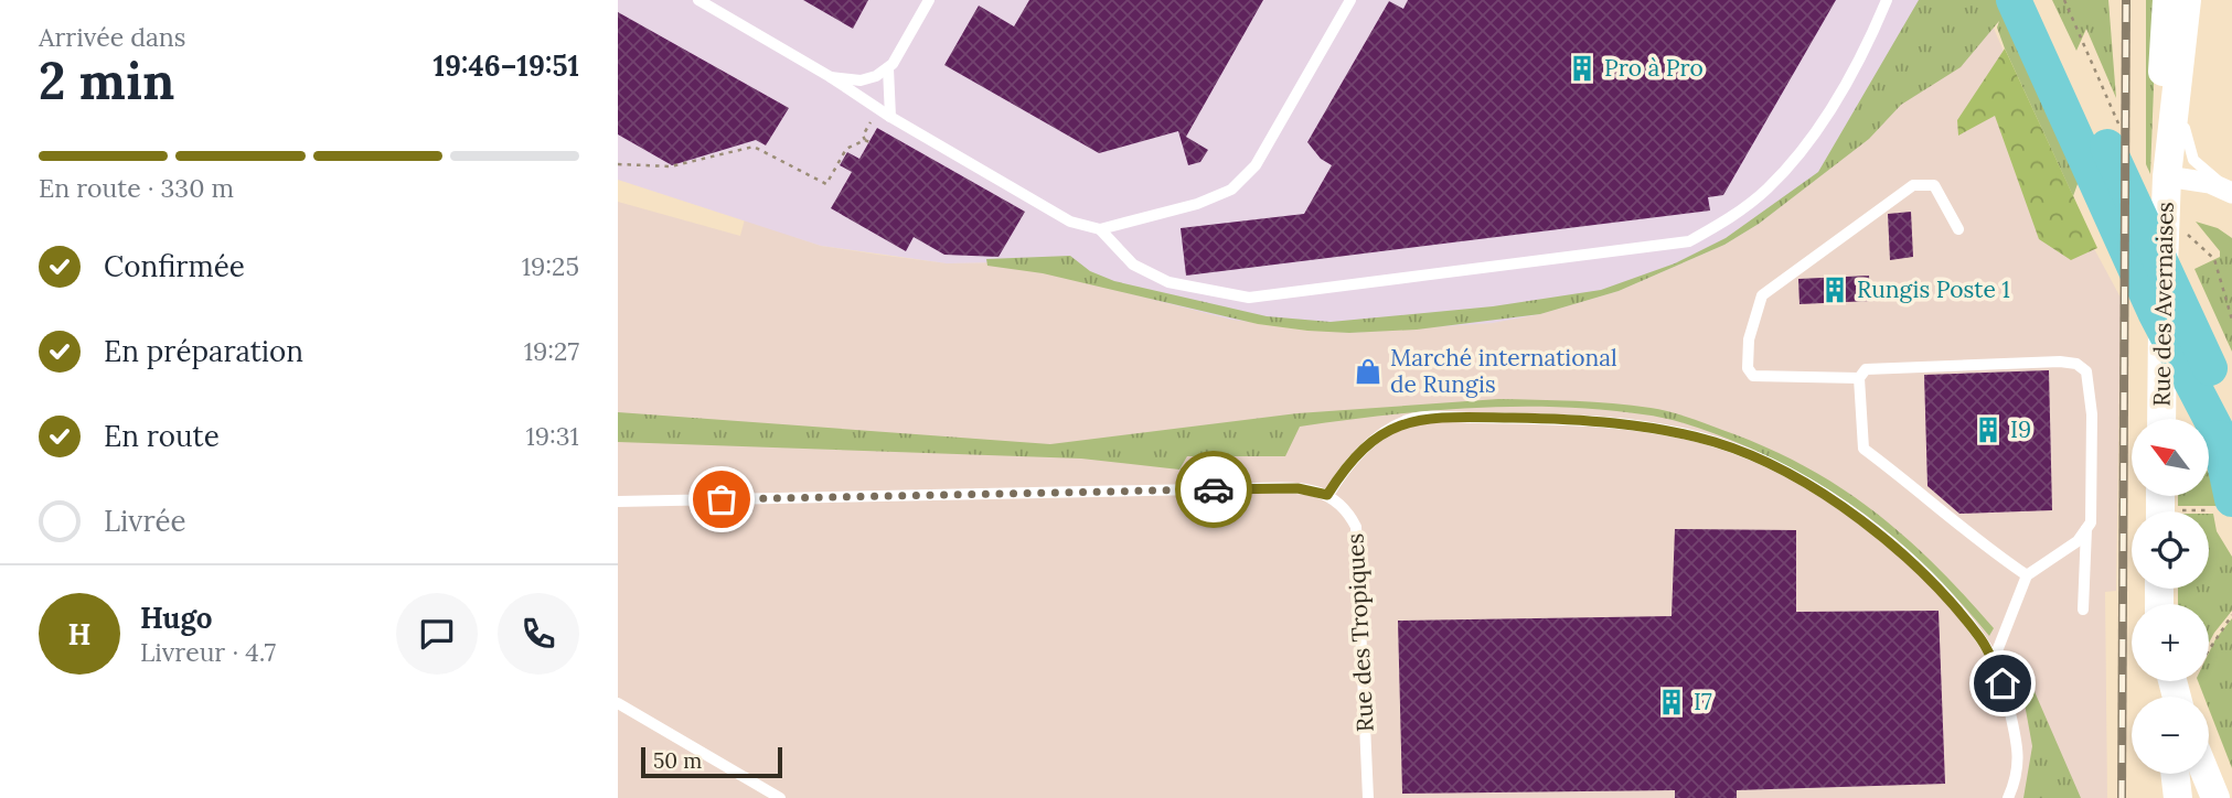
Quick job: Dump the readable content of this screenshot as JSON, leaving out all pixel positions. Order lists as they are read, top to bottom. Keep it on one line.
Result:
{"streets":{"main road":["Rue des Avernaises"],"lane":["Rue des Tropiques"]},"places":{"building":["Pro à Pro","Rungis Poste 1","I9","I7"],"shop":["Marché international de Rungis"]},"scale_bar":"50 m","north":"top left","page":{"heading":["2 min","Arrivée dans","19:46–19:51"],"panel":["Hugo","Livreur · 4.7"],"bar":"En route · 330 m","list":[["Confirmée","19:25"],["En préparation","19:27"],["En route","19:31"],"Livrée"],"map_buttons":["+","−"],"round":"H","scale":"50 m"}}
